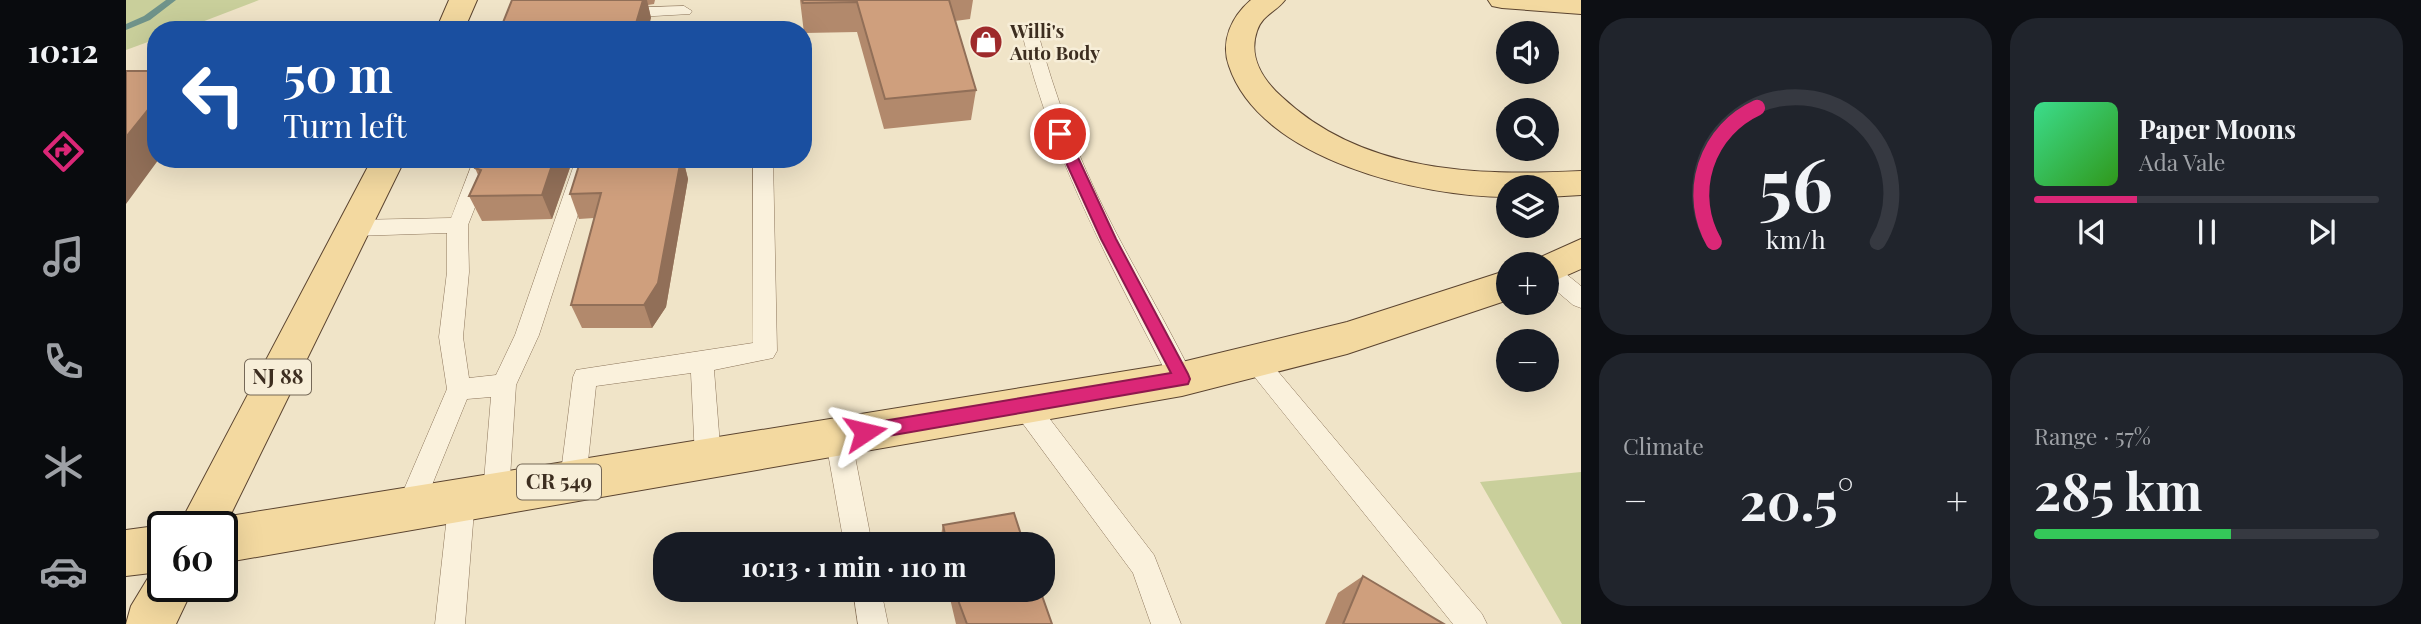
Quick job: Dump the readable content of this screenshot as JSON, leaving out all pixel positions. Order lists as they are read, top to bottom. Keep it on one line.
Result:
{"streets":{"main road":["NJ 88","CR 549"]},"places":{"shop":["Willi's Auto Body"]},"page":{"tabs":"10:12","map_buttons":["+","−"],"turn":["50 m","Turn left"],"song":["Paper Moons","Ada Vale"],"tile":["Climate",["Range · 57%","285 km"]],"heat":["−","20.5°","+"],"limit":"60","trip":"10:13 · 1 min · 110 m","gauge":["56","km/h"]}}
